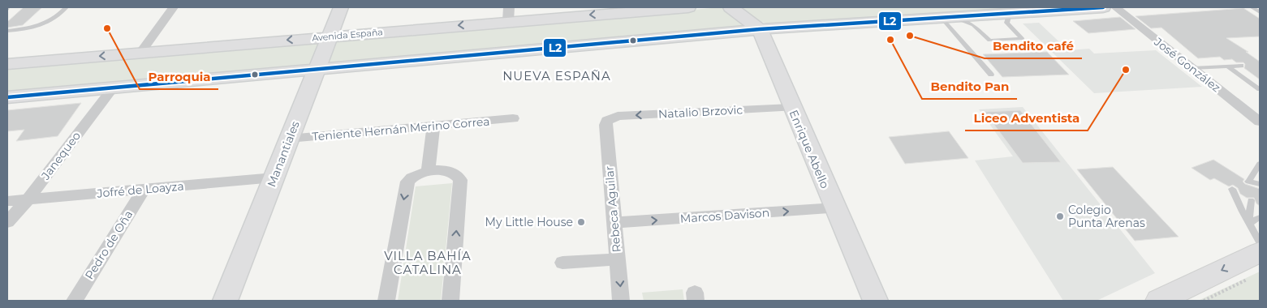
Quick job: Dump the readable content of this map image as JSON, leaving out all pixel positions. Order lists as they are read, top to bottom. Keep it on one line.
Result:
{"streets":{"main road":["Avenida España","Enrique Abello","Manantiales"],"street":["José González","Natalio Brzovic","Teniente Hernán Merino Correa","Janequeo","Jofré de Loayza","Rebeca Aguilar","Marcos Davison","Pedro de Oña"]},"crossings":[["Avenida España","Manantiales"],["Natalio Brzovic","Enrique Abello"],["Natalio Brzovic","Rebeca Aguilar"],["Teniente Hernán Merino Correa","Manantiales"],["Enrique Abello","Marcos Davison"],["Manantiales","Jofré de Loayza"],["Janequeo","Jofré de Loayza"],["Jofré de Loayza","Pedro de Oña"],["Rebeca Aguilar","Marcos Davison"]],"one_way":["Natalio Brzovic","Marcos Davison"],"districts":["NUEVA ESPAÑA","VILLA BAHÍA CATALINA"],"places":["Parroquia","Bendito café","Bendito Pan","Liceo Adventista","Colegio Punta Arenas","My Little House"],"lines":["transit line L2"]}
